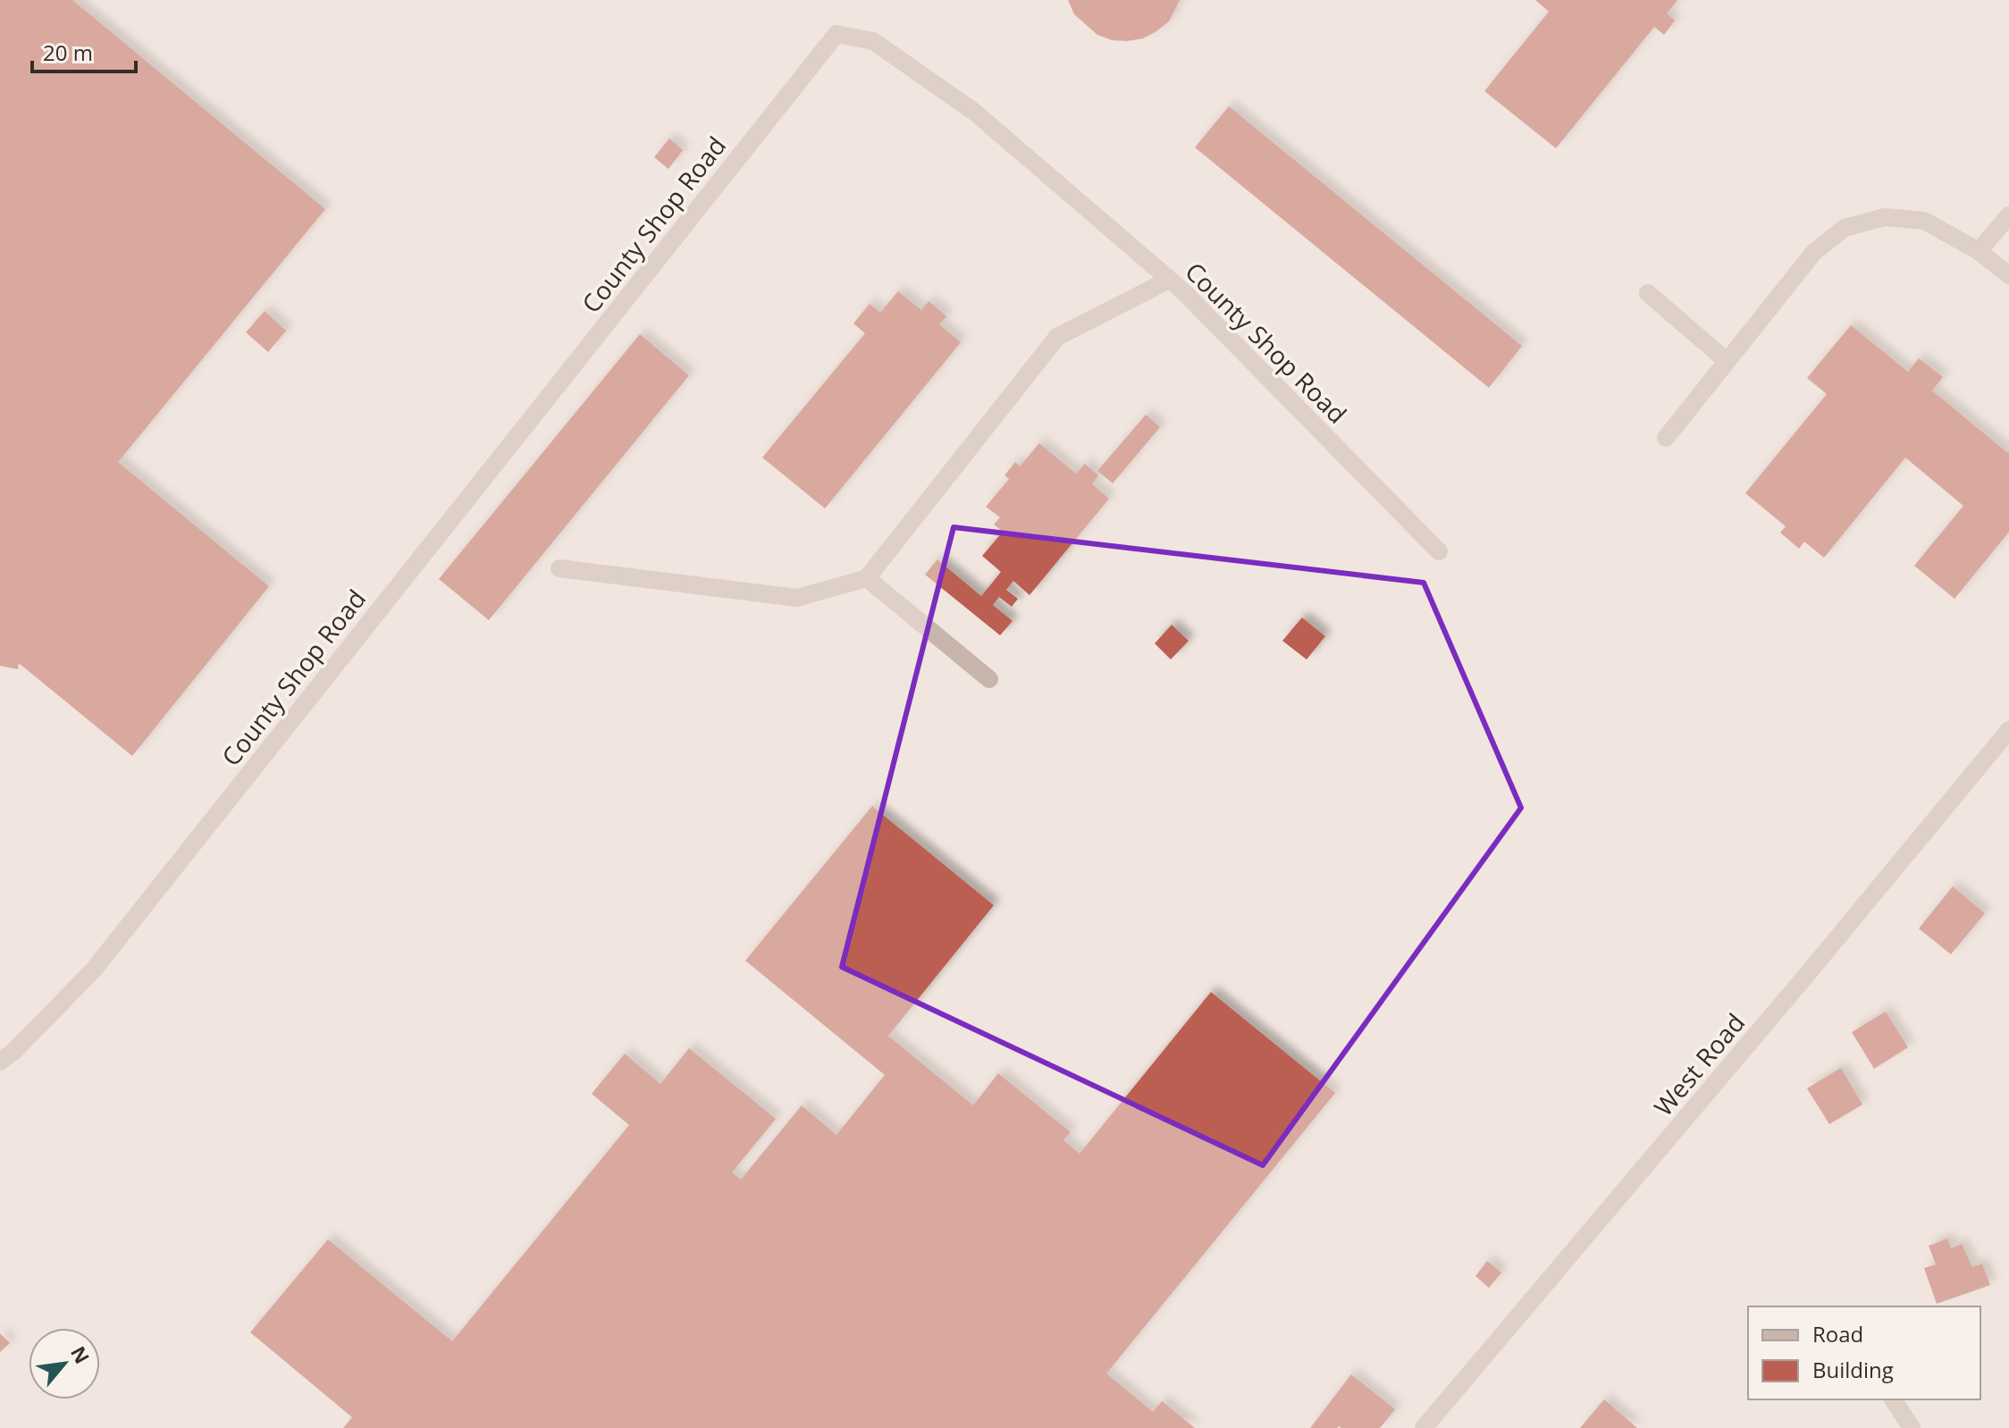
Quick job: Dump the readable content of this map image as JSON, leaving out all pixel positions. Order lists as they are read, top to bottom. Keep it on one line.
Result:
{"streets":{"street":["County Shop Road","West Road"]},"legend":["Road","Building"],"scale_bar":"20 m","north":"top right"}
